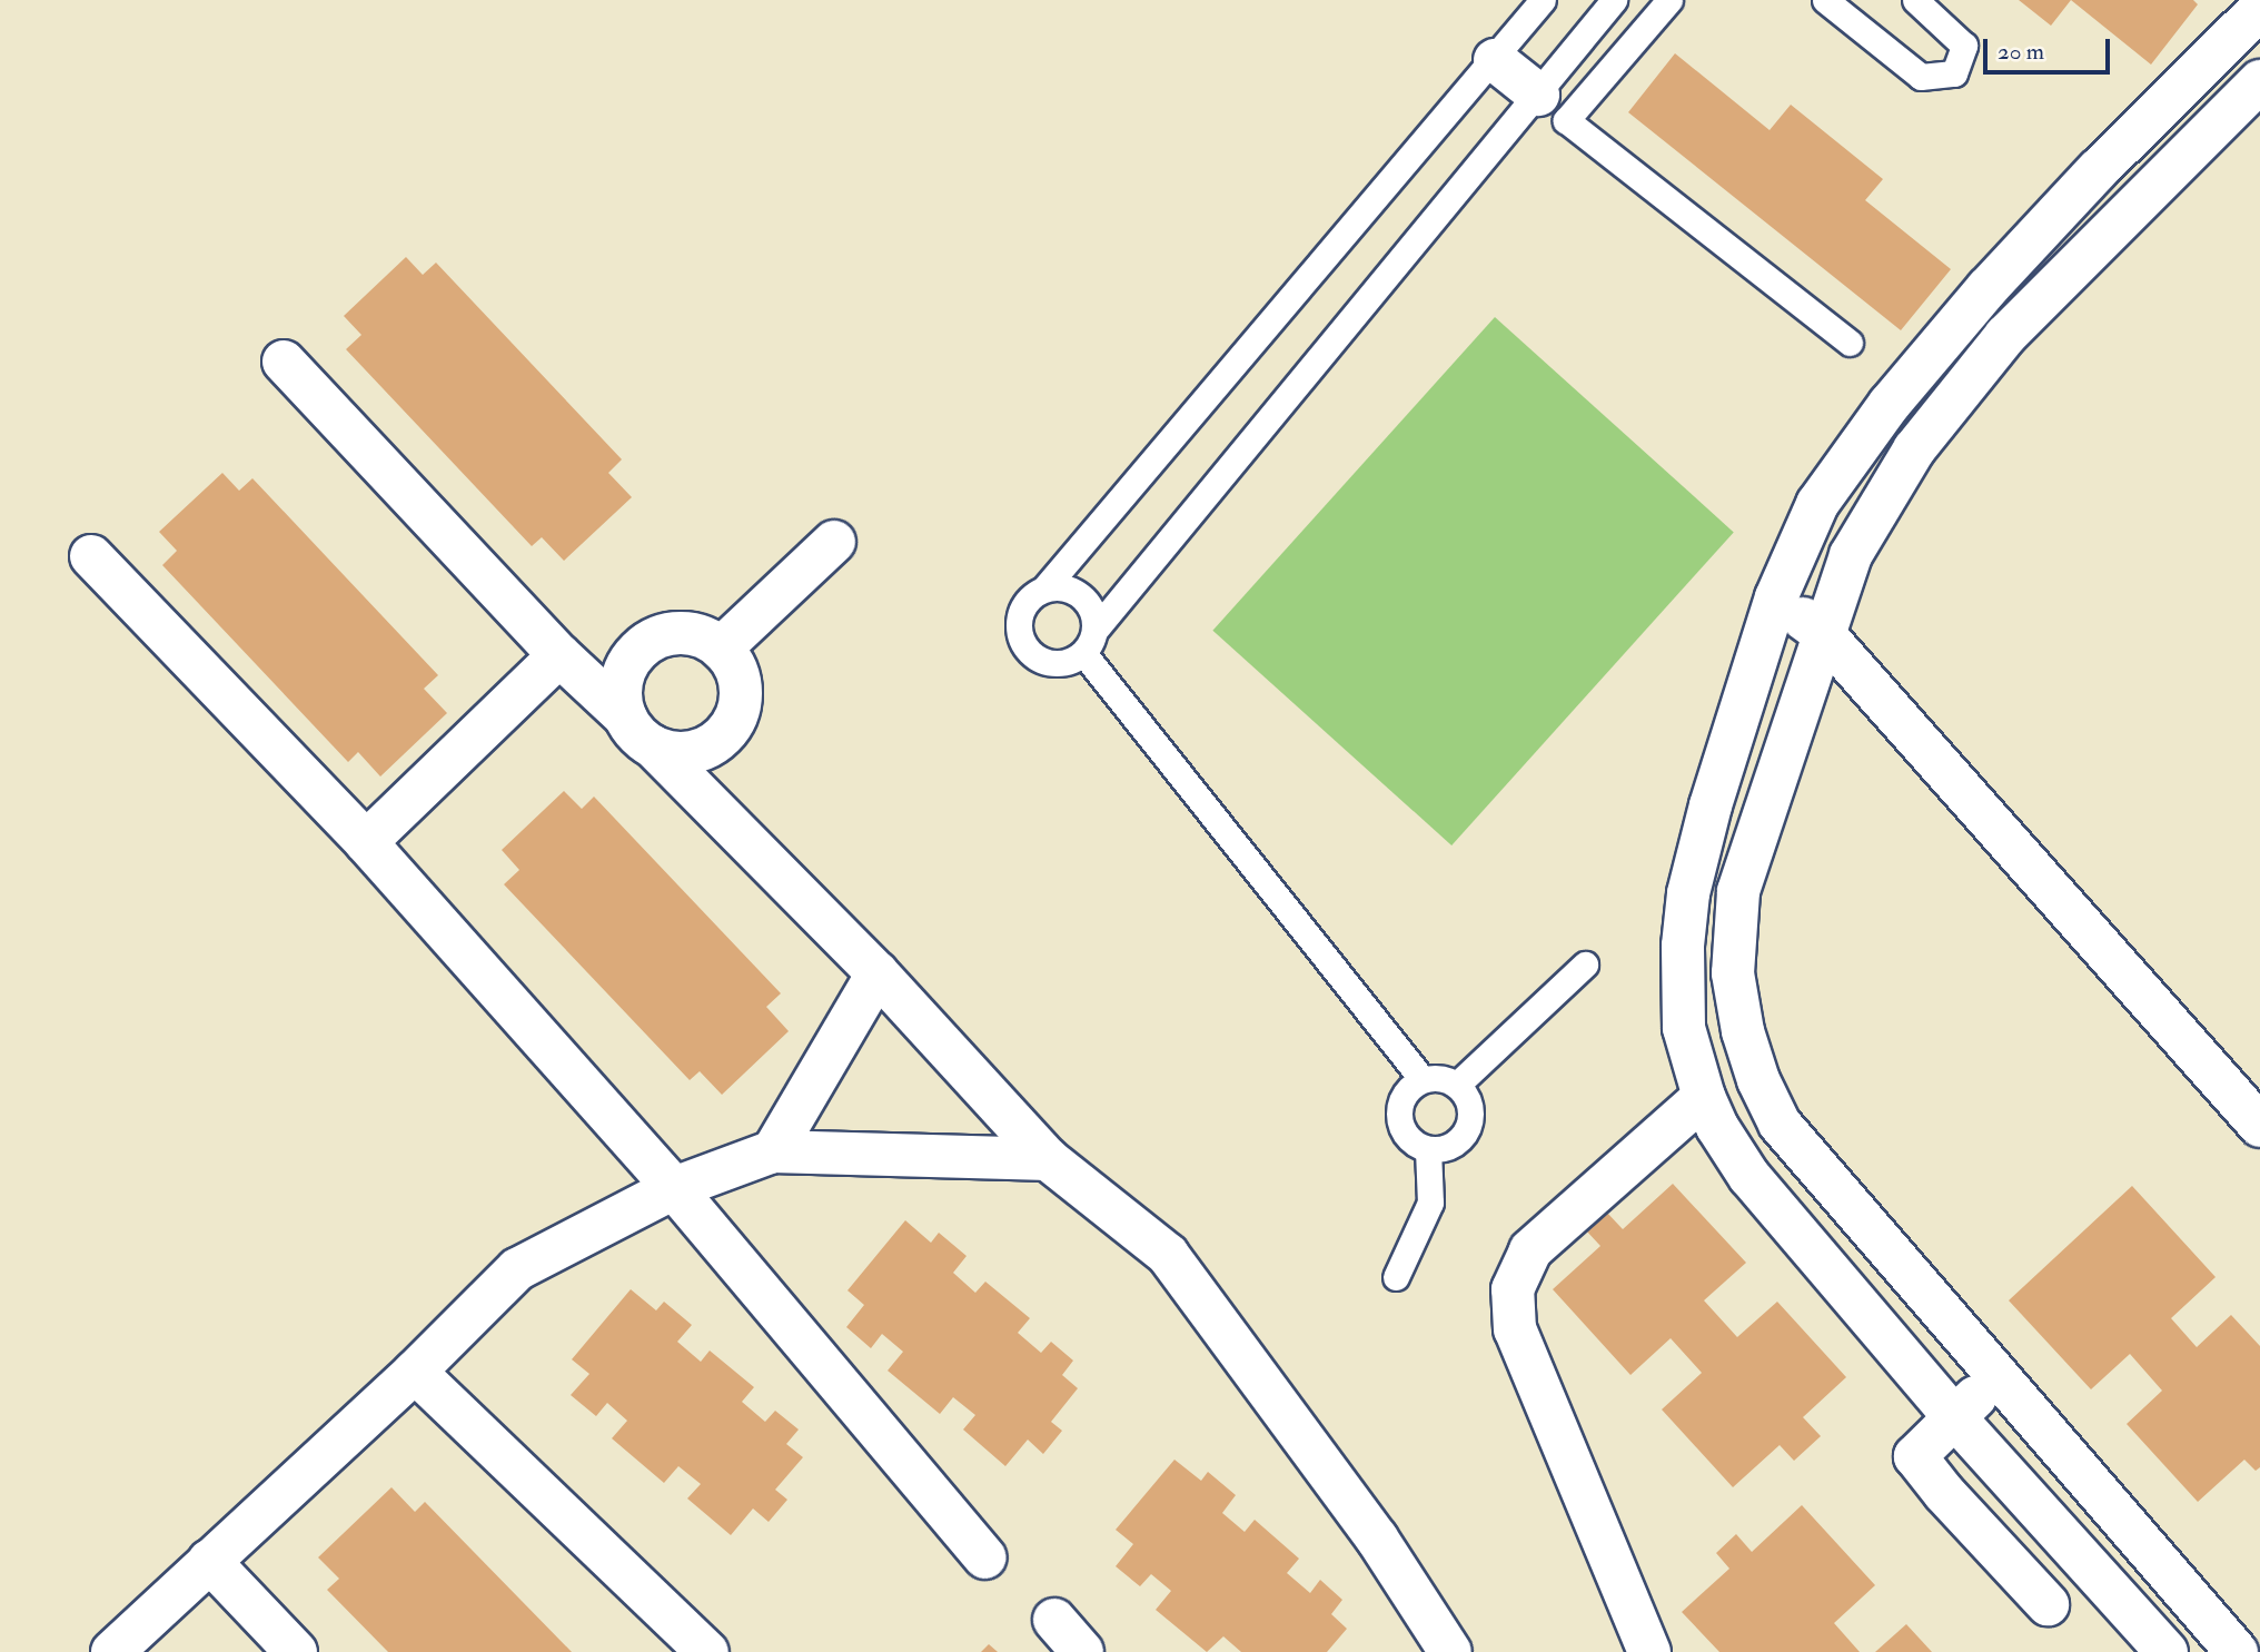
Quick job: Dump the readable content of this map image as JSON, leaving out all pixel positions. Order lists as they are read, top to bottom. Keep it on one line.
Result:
{"scale_bar":"20 m"}
